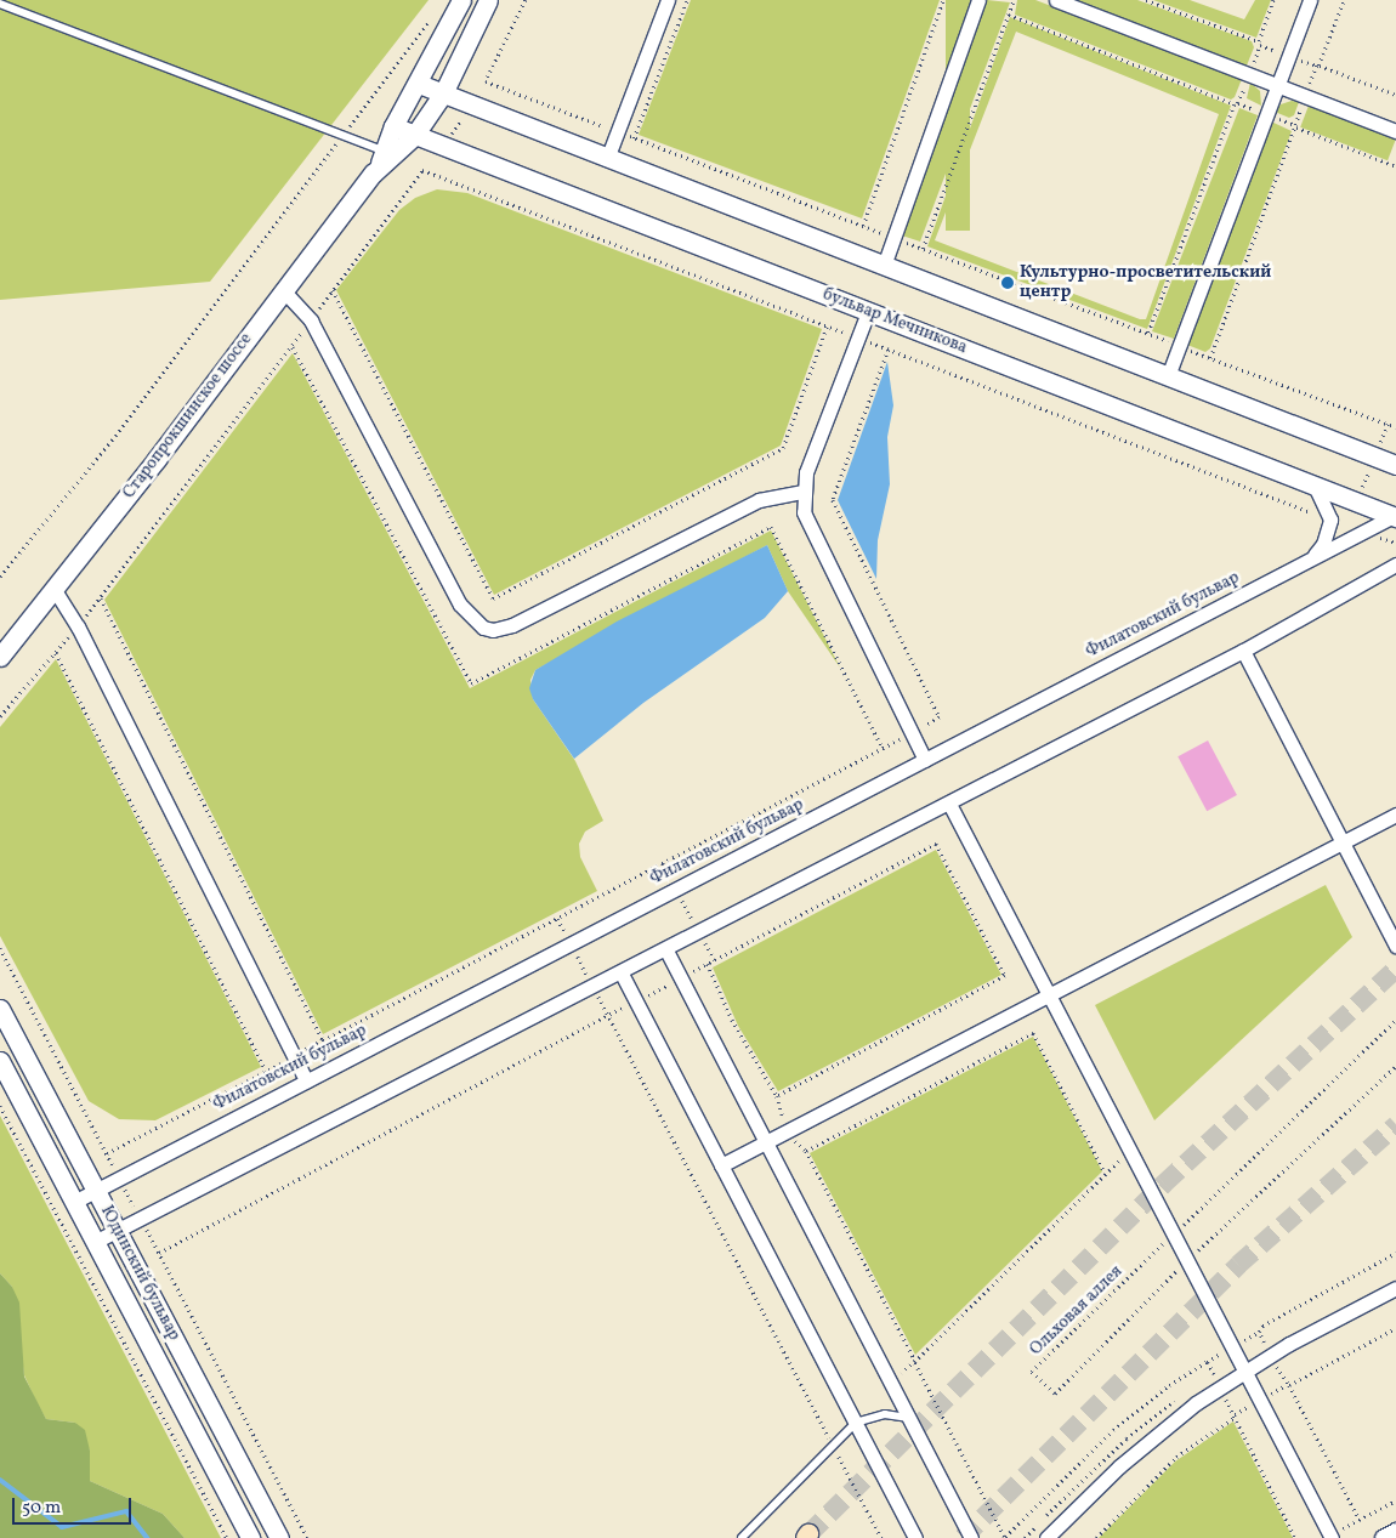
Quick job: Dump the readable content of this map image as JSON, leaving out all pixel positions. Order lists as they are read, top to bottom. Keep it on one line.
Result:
{"streets":{"street":["бульвар Мечникова","Старопрокшинское шоссе","Филатовский бульвар","Юдинский бульвар"],"path":["Ольховая аллея"]},"crossings":[["бульвар Мечникова","Старопрокшинское шоссе"],["бульвар Мечникова","Филатовский бульвар"],["Филатовский бульвар","Юдинский бульвар"]],"places":["Культурно-просветительский центр"],"scale_bar":"50 m"}
